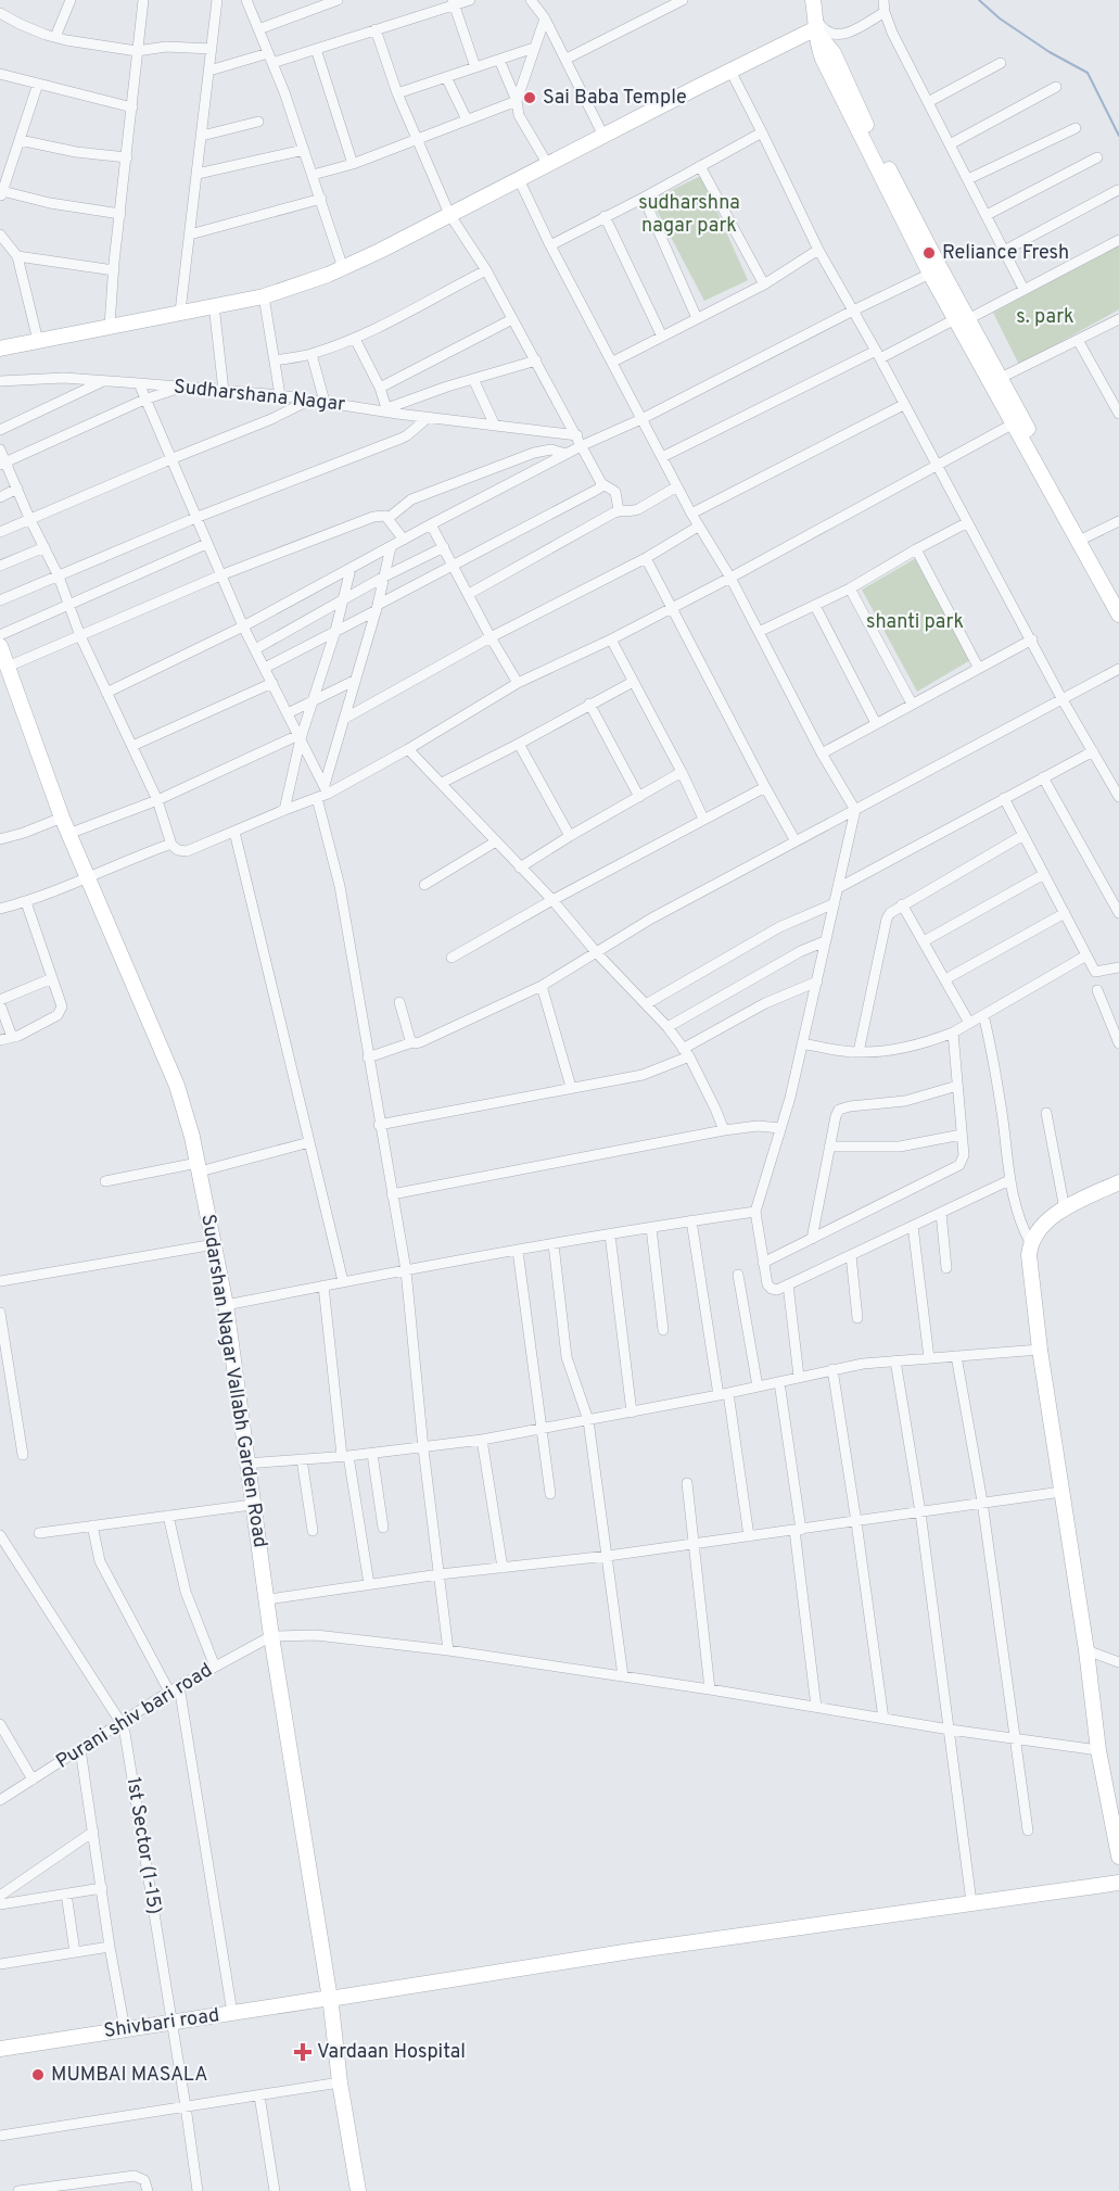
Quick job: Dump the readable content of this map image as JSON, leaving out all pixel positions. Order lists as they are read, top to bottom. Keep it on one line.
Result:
{"streets":{"street":["Sudharshana Nagar","Sudarshan Nagar Vallabh Garden Road","Purani shiv bari road","1st Sector (1-15)","Shivbari road"]},"crossings":[["Sudarshan Nagar Vallabh Garden Road","Purani shiv bari road"],["Sudarshan Nagar Vallabh Garden Road","Shivbari road"],["Purani shiv bari road","1st Sector (1-15)"],["1st Sector (1-15)","Shivbari road"]],"parks":["sudharshna nagar park","s. park","shanti park"],"places":{"other":["Sai Baba Temple","Reliance Fresh","MUMBAI MASALA"],"health":["Vardaan Hospital"]}}
